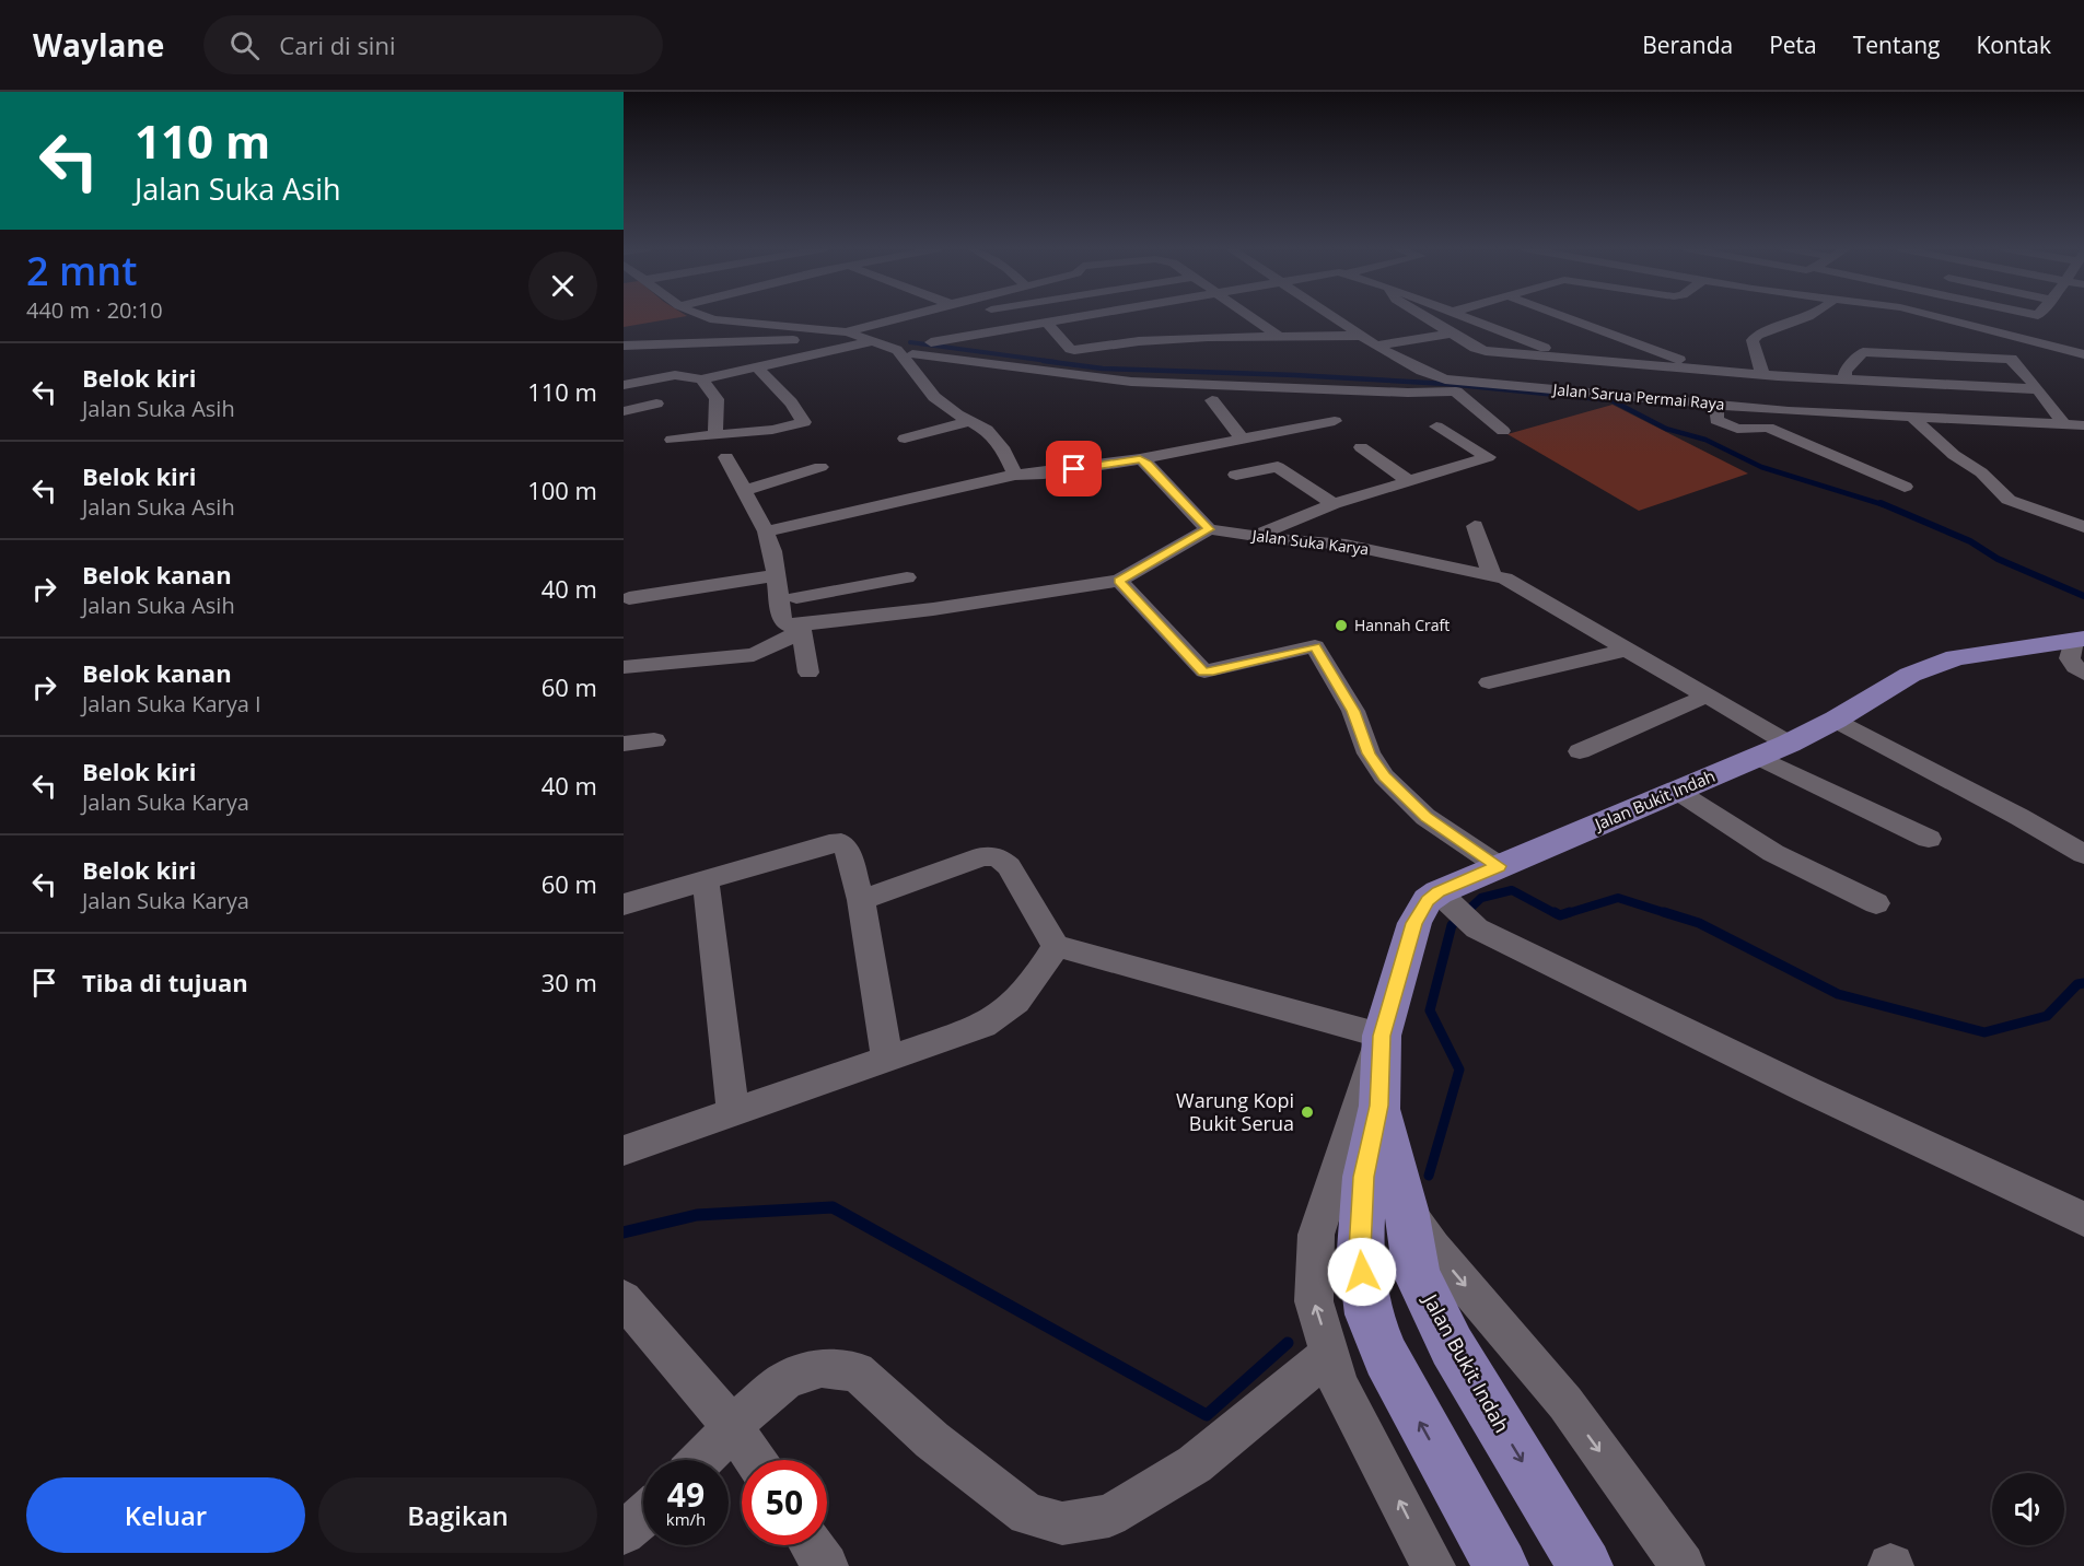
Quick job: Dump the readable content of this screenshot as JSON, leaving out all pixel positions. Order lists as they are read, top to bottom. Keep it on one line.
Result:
{"streets":{"main road":["Jalan Bukit Indah"],"street":["Jalan Sarua Permai Raya","Jalan Suka Karya"]},"crossings":[["Jalan Suka Karya","Jalan Bukit Indah"]],"places":["Hannah Craft","Warung Kopi Bukit Serua"],"page":{"header":"Waylane","search":"Cari di sini","nav":["Beranda","Peta","Tentang","Kontak"],"turn":["110 m","Jalan Suka Asih"],"heading":["2 mnt","440 m · 20:10"],"list":[{"name":"Belok kiri","note":"Jalan Suka Asih","value":"110 m"},{"name":"Belok kiri","note":"Jalan Suka Asih","value":"100 m"},{"name":"Belok kanan","note":"Jalan Suka Asih","value":"40 m"},{"name":"Belok kanan","note":"Jalan Suka Karya I","value":"60 m"},{"name":"Belok kiri","note":"Jalan Suka Karya","value":"40 m"},{"name":"Belok kiri","note":"Jalan Suka Karya","value":"60 m"},{"name":"Tiba di tujuan","value":"30 m"}],"speed":"49 km/h","limit":"50","buttons":["Keluar","Bagikan"]}}
